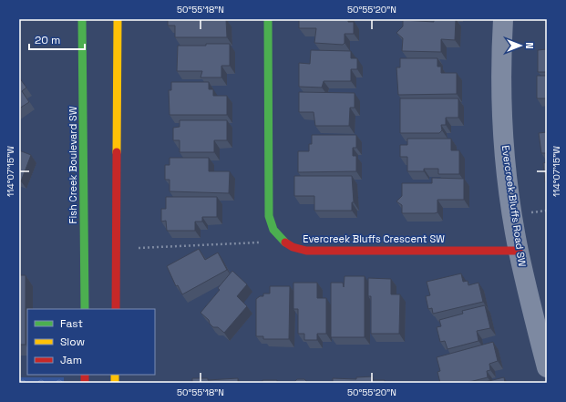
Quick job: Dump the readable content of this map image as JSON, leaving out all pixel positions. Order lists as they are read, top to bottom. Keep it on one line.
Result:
{"streets":{"main road":["Fish Creek Boulevard SW","Evercreek Bluffs Crescent SW"],"street":["Evercreek Bluffs Road SW"]},"crossings":[["Evercreek Bluffs Road SW","Evercreek Bluffs Crescent SW"]],"legend":["Fast","Slow","Jam"],"scale_bar":"20 m","north":"right","coordinates":["50°55'18\"N","50°55'20\"N","114°07'15\"W"]}
